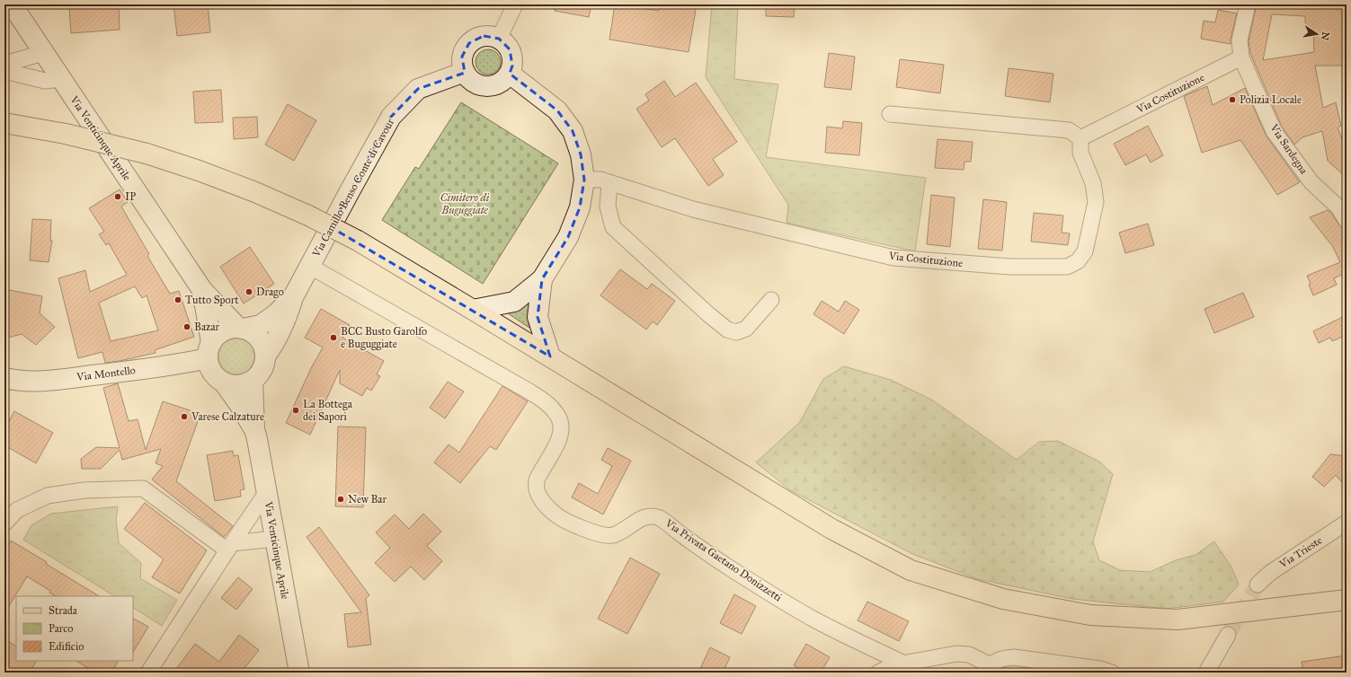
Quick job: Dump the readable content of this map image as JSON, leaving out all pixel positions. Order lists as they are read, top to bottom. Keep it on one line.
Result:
{"streets":{"main road":["Via Venticinque Aprile","Via Camillo Benso Conte di Cavour","Via Montello"],"street":["Via Costituzione","Via Sardegna","Via Trieste","Via Privata Gaetano Donizzetti"]},"crossings":[["Via Costituzione","Via Sardegna"],["Via Venticinque Aprile","Via Camillo Benso Conte di Cavour"],["Via Venticinque Aprile","Via Montello"],["Via Camillo Benso Conte di Cavour","Via Montello"],["Via Camillo Benso Conte di Cavour","Via Privata Gaetano Donizzetti"]],"parks":["Cimitero di Buguggiate"],"places":["Polizia Locale","IP","Drago","Tutto Sport","Bazar","BCC Busto Garolfo e Buguggiate","La Bottega dei Sapori","Varese Calzature","New Bar"],"legend":["Strada","Parco","Edificio"],"north":"right"}
